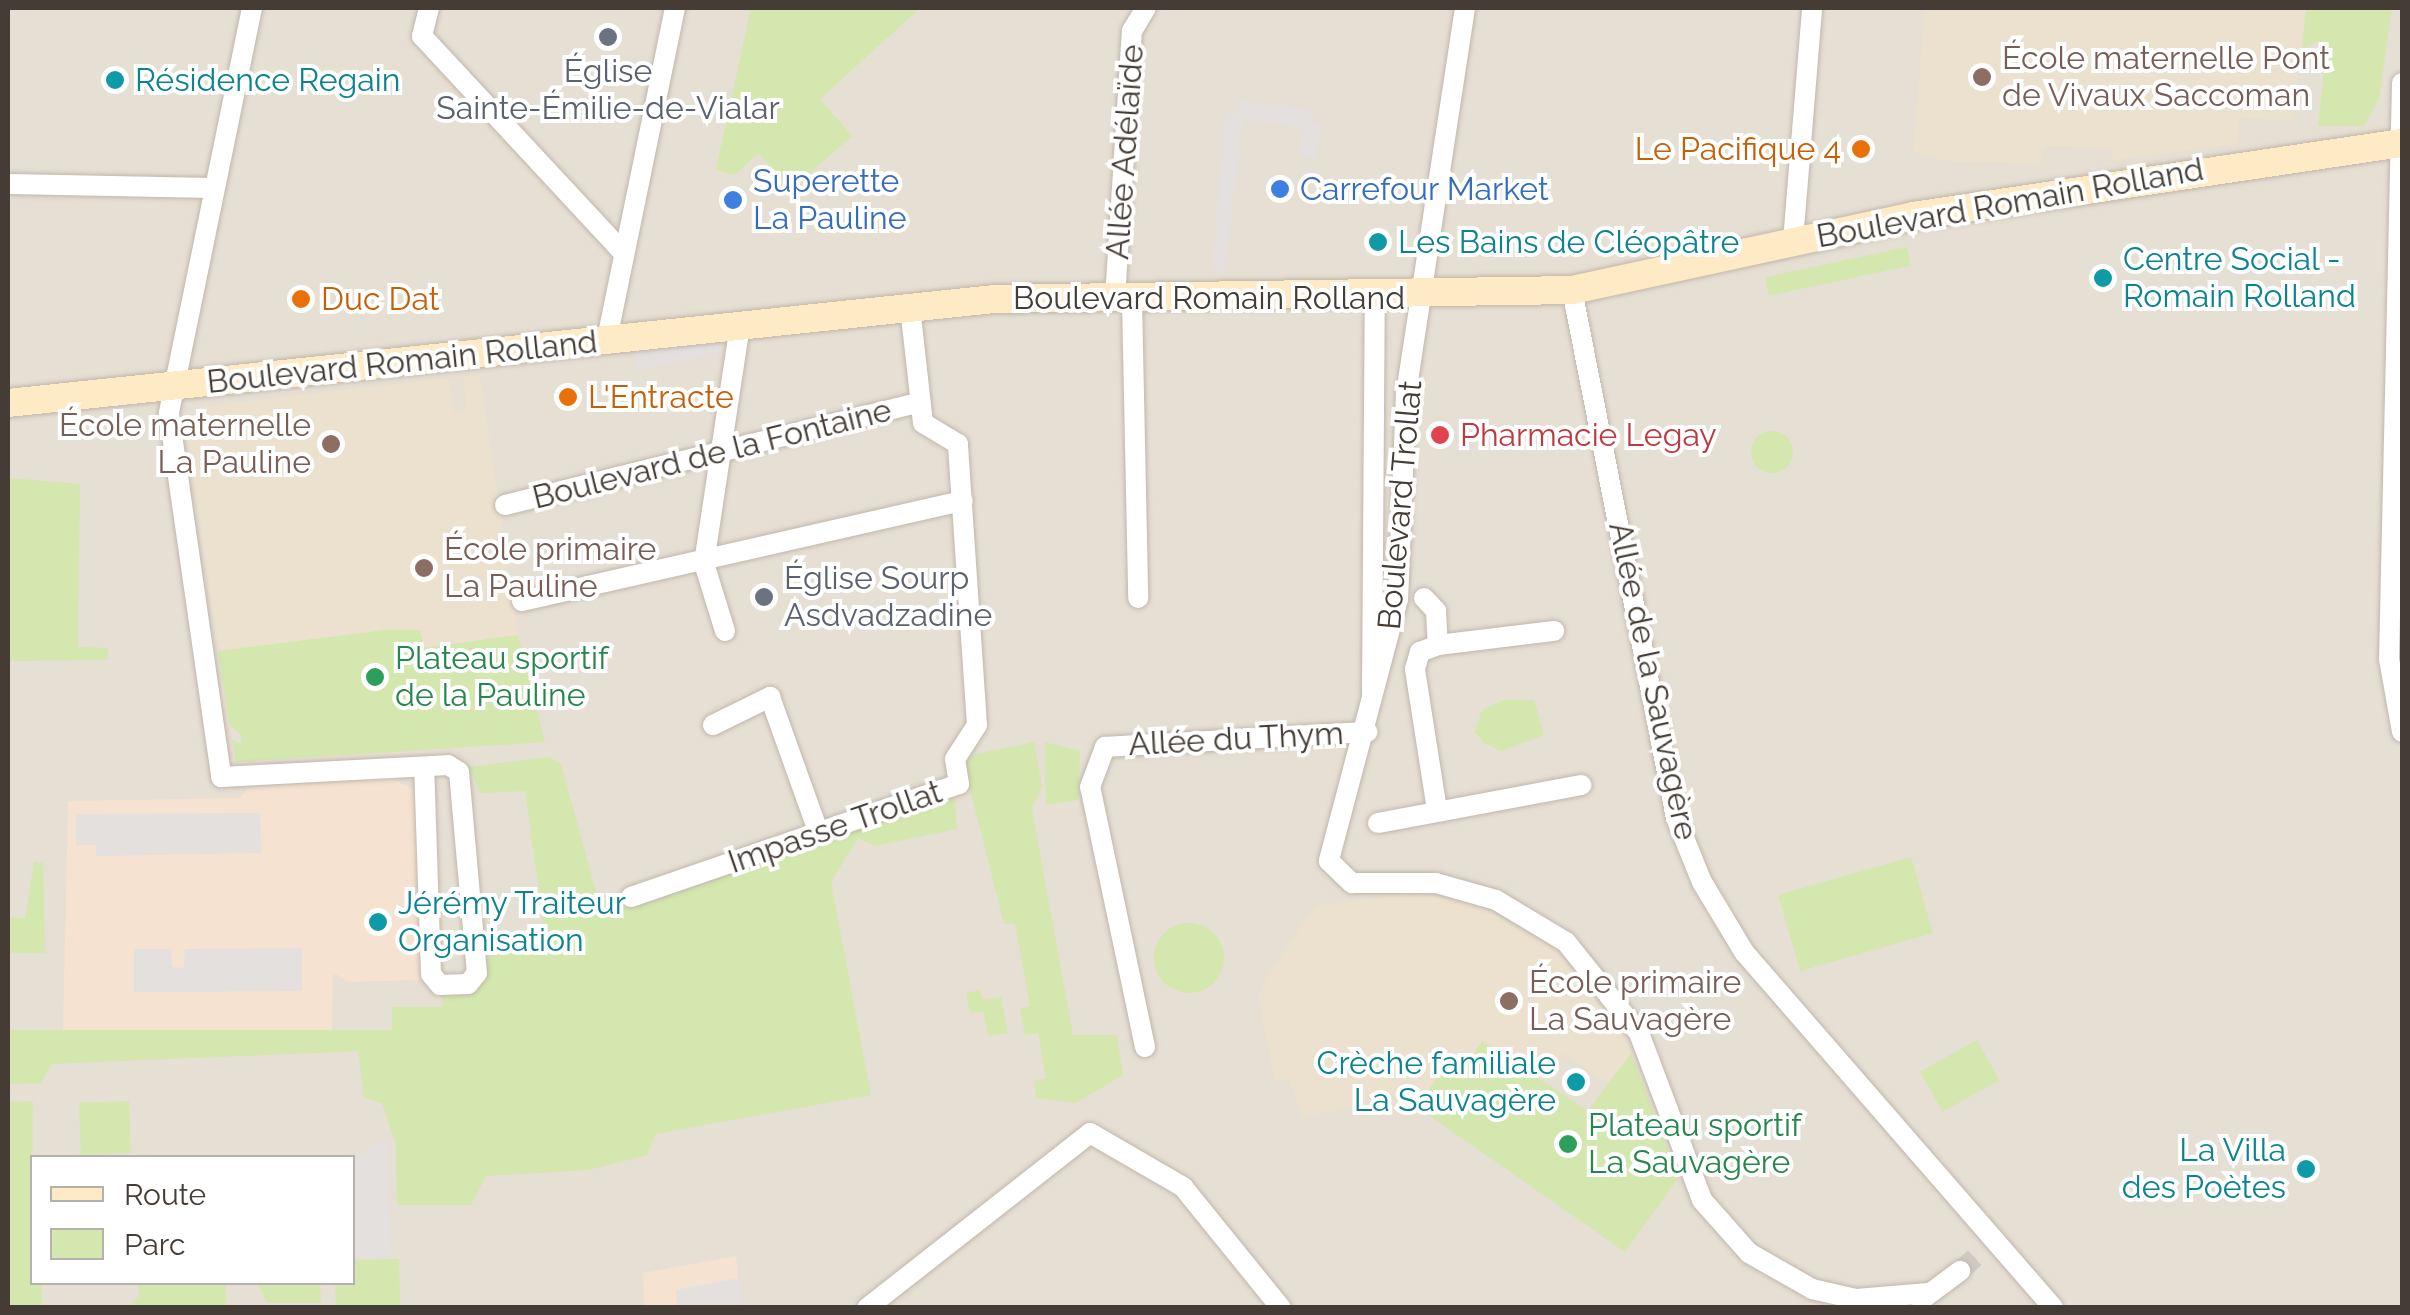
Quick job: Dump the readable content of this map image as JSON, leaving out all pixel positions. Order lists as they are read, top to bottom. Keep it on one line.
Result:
{"streets":{"main road":["Boulevard Romain Rolland"],"street":["Allée Adélaïde","Boulevard de la Fontaine","Boulevard Trollat","Allée de la Sauvagère","Allée du Thym","Impasse Trollat"]},"crossings":[["Allée Adélaïde","Boulevard Romain Rolland"],["Boulevard Romain Rolland","Boulevard Trollat"],["Boulevard Romain Rolland","Allée de la Sauvagère"],["Boulevard de la Fontaine","Impasse Trollat"],["Boulevard Trollat","Allée du Thym"]],"places":["Église Sainte-Émilie-de-Vialar","École maternelle Pont de Vivaux Saccoman","Résidence Regain","Le Pacifique 4","Carrefour Market","Superette La Pauline","Les Bains de Cléopâtre","Centre Social - Romain Rolland","Duc Dat","L'Entracte","Pharmacie Legay","École maternelle La Pauline","École primaire La Pauline","Église Sourp Asdvadzadine","Plateau sportif de la Pauline","Jérémy Traiteur Organisation","École primaire La Sauvagère","Crèche familiale La Sauvagère","Plateau sportif La Sauvagère","La Villa des Poètes"],"legend":["Route","Parc"]}
